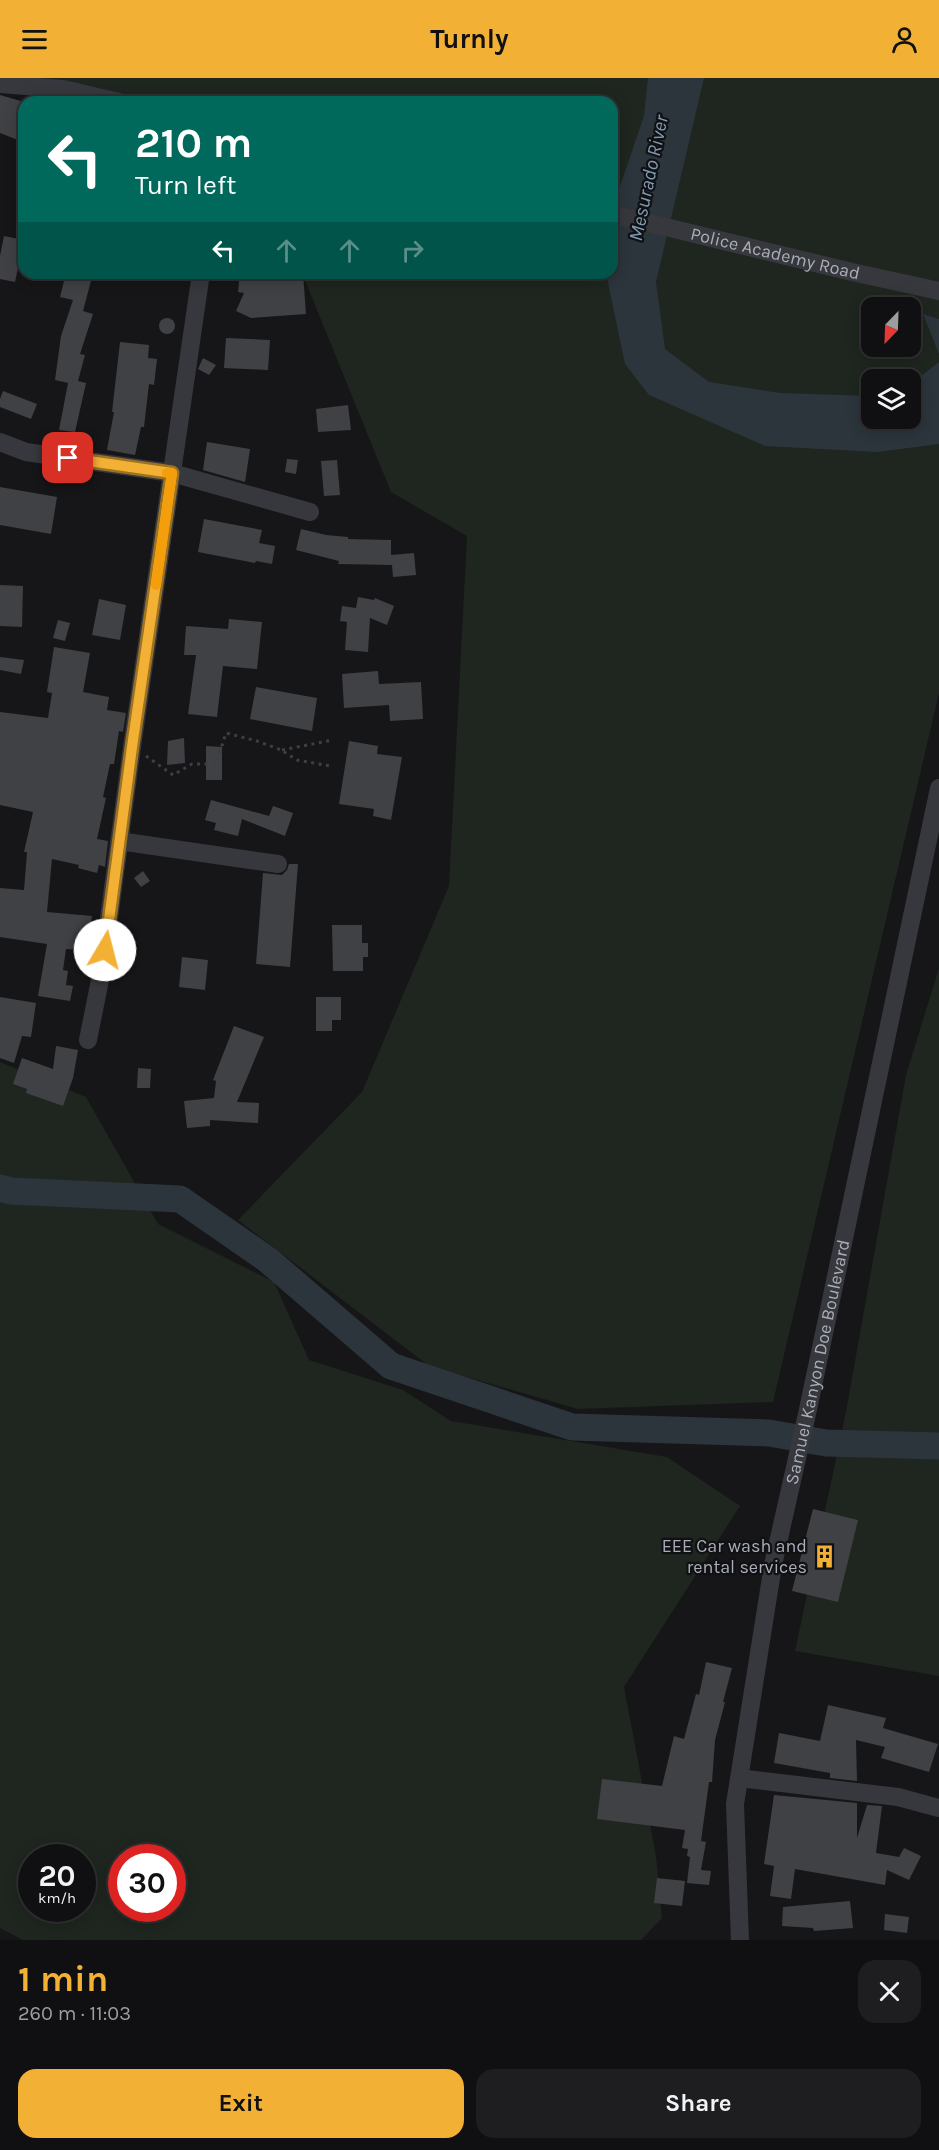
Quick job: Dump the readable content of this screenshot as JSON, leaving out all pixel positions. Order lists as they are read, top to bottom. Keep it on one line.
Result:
{"streets":{"street":["Police Academy Road","Samuel Kanyon Doe Boulevard"]},"water":["Mesurado River"],"places":{"building":["EEE Car wash and rental services"]},"north":"bottom left","page":{"header":"Turnly","turn":["210 m","Turn left"],"speed":"20 km/h","limit":"30","heading":["1 min","260 m · 11:03"],"buttons":["Exit","Share"]}}
